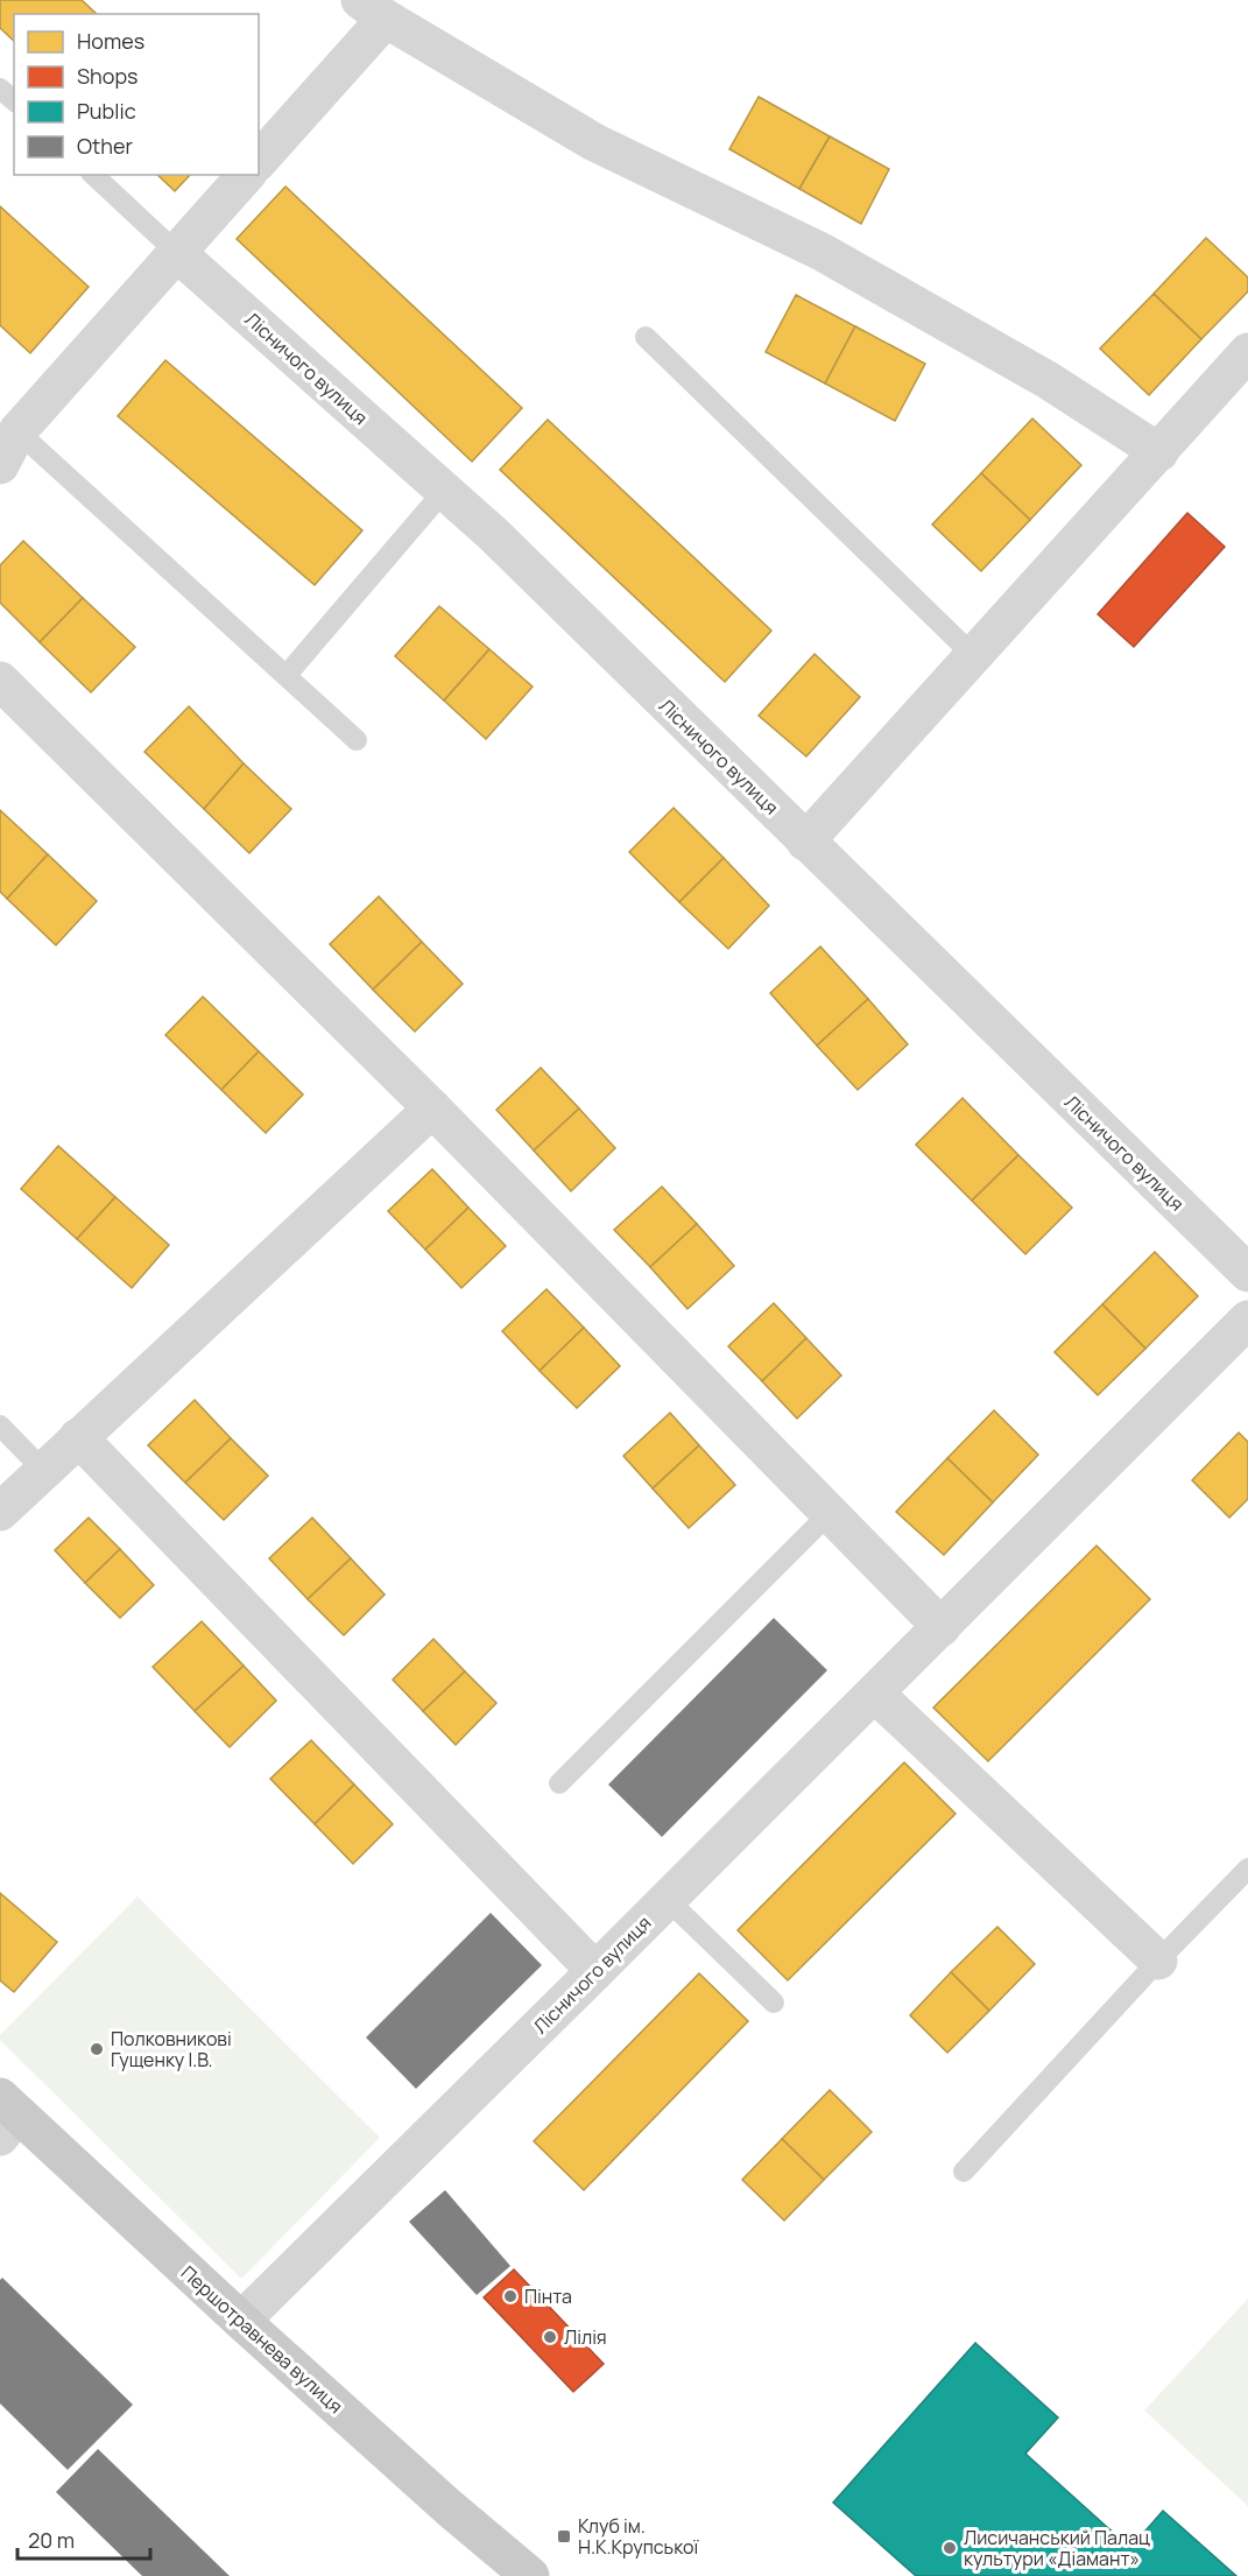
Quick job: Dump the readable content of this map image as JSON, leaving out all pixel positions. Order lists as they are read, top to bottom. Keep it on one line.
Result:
{"streets":{"main road":["Першотравнева вулиця"],"street":["Лісничого вулиця"]},"crossings":[["Лісничого вулиця","Першотравнева вулиця"]],"places":{"other":["Полковникові Гущенку І.В.","Пінта","Лілія","Лисичанський Палац культури «Діамант»"],"transit":["Клуб ім. Н.К.Крупської"]},"legend":["Homes","Shops","Public","Other"],"scale_bar":"20 m"}
